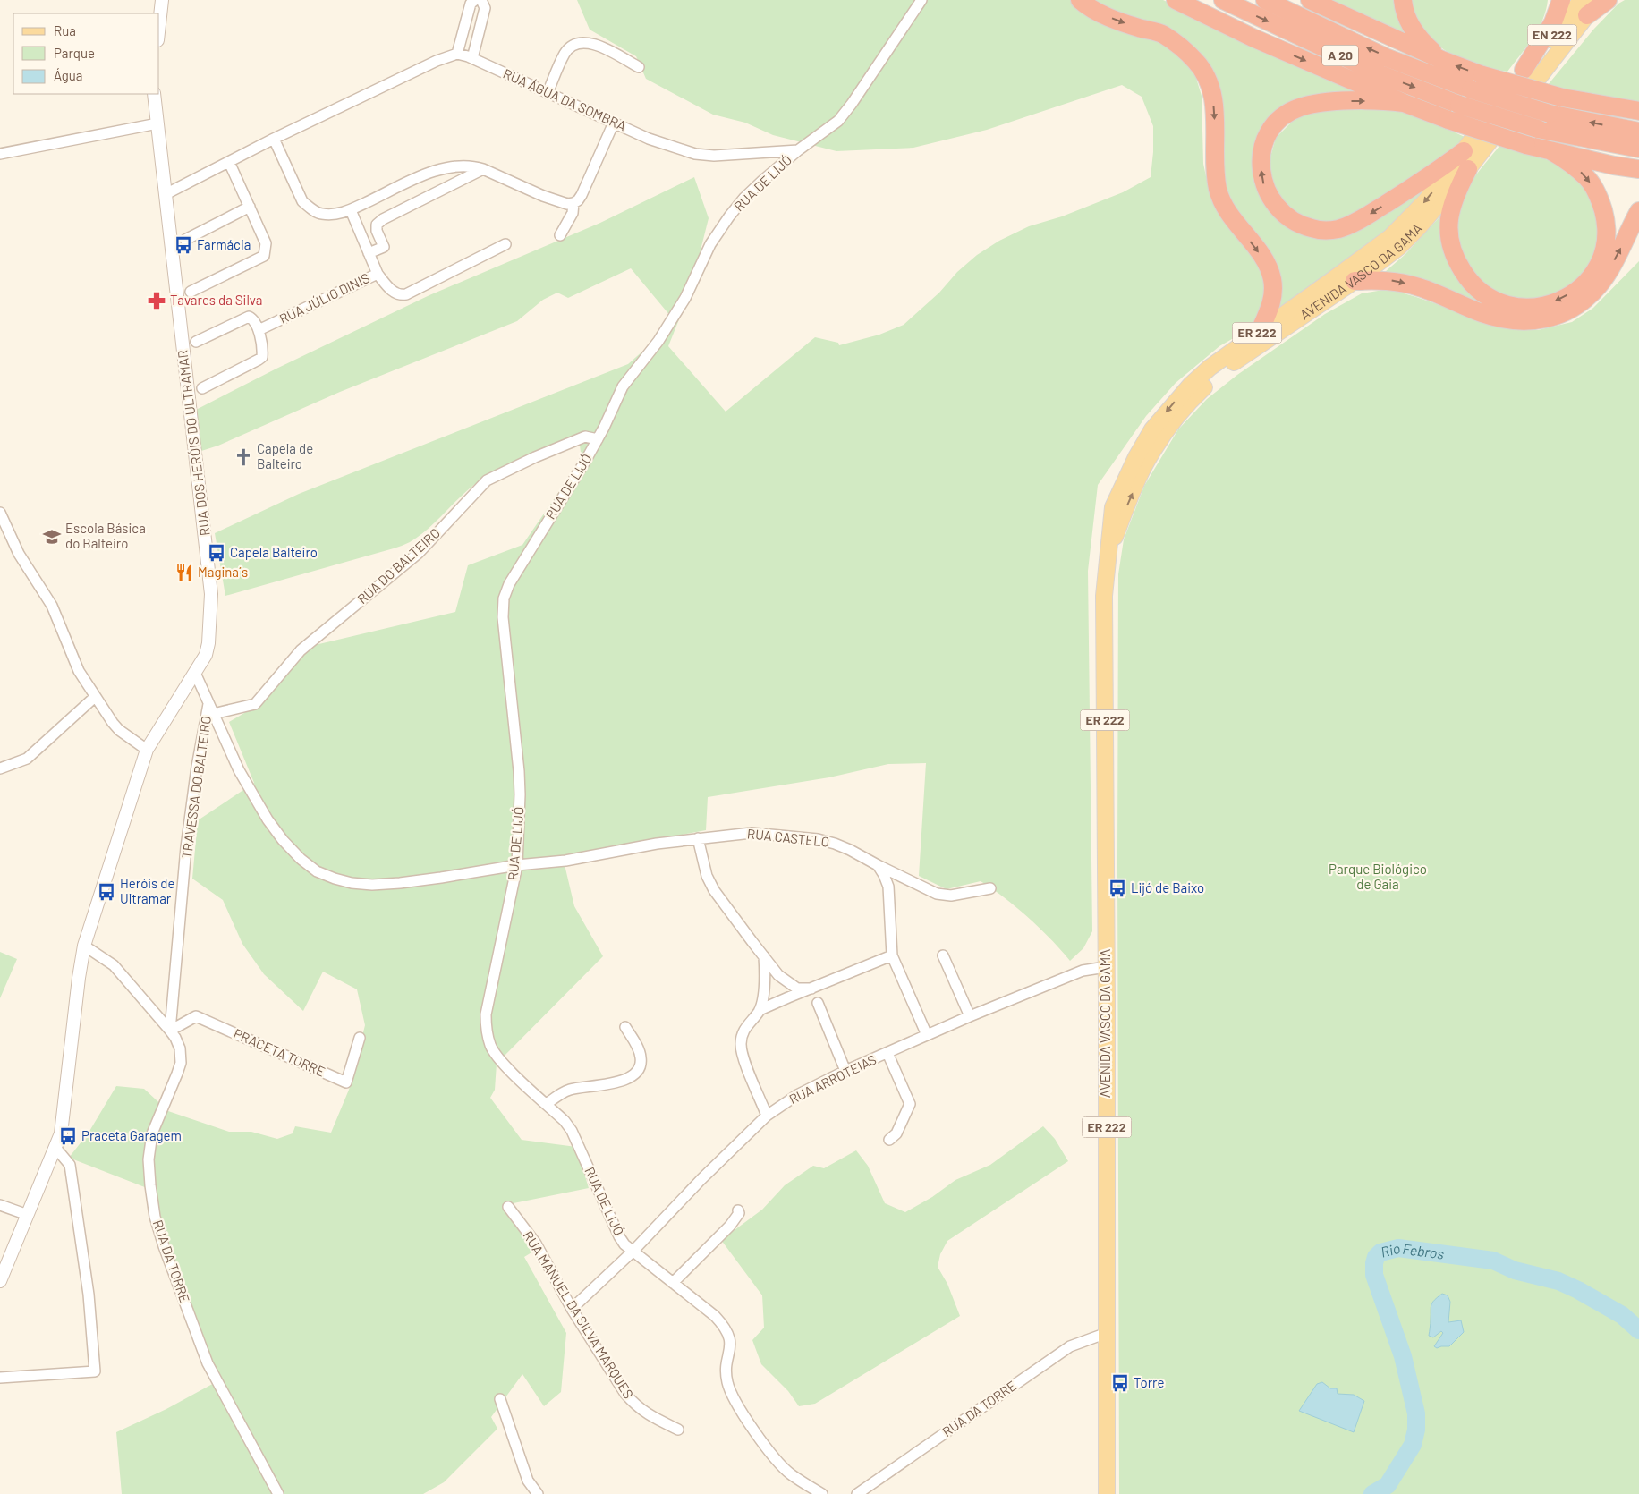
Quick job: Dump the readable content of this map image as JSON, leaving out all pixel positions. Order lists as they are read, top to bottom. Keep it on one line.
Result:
{"streets":{"highway":["A 20"],"main road":["EN 222","AVENIDA VASCO DA GAMA","ER 222"],"street":["RUA ÁGUA DA SOMBRA","RUA DE LIJÓ","RUA JÚLIO DINIS","RUA DOS HERÓIS DO ULTRAMAR","RUA DO BALTEIRO","TRAVESSA DO BALTEIRO","RUA CASTELO","PRACETA TORRE","RUA ARROTEIAS","RUA DA TORRE","RUA MANUEL DA SILVA MARQUES"]},"crossings":[["RUA ÁGUA DA SOMBRA","RUA DE LIJÓ"],["RUA DE LIJÓ","RUA DO BALTEIRO"],["RUA DE LIJÓ","RUA CASTELO"],["RUA DE LIJÓ","RUA ARROTEIAS"],["AVENIDA VASCO DA GAMA","RUA ARROTEIAS"],["AVENIDA VASCO DA GAMA","RUA DA TORRE"],["RUA DOS HERÓIS DO ULTRAMAR","RUA CASTELO"],["RUA DOS HERÓIS DO ULTRAMAR","RUA DA TORRE"],["RUA DO BALTEIRO","TRAVESSA DO BALTEIRO"],["RUA DO BALTEIRO","RUA CASTELO"],["TRAVESSA DO BALTEIRO","RUA CASTELO"],["TRAVESSA DO BALTEIRO","PRACETA TORRE"],["TRAVESSA DO BALTEIRO","RUA DA TORRE"],["PRACETA TORRE","RUA DA TORRE"],["RUA ARROTEIAS","RUA MANUEL DA SILVA MARQUES"]],"water":["Rio Febros"],"parks":["Parque Biológico de Gaia"],"places":{"bus stop":["Farmácia","Capela Balteiro","Lijó de Baixo","Heróis de Ultramar","Praceta Garagem","Torre"],"pharmacy":["Tavares da Silva"],"church":["Capela de Balteiro"],"school or university":["Escola Básica do Balteiro"],"restaurant":["Magina´s"]},"legend":["Rua","Parque","Água"]}
